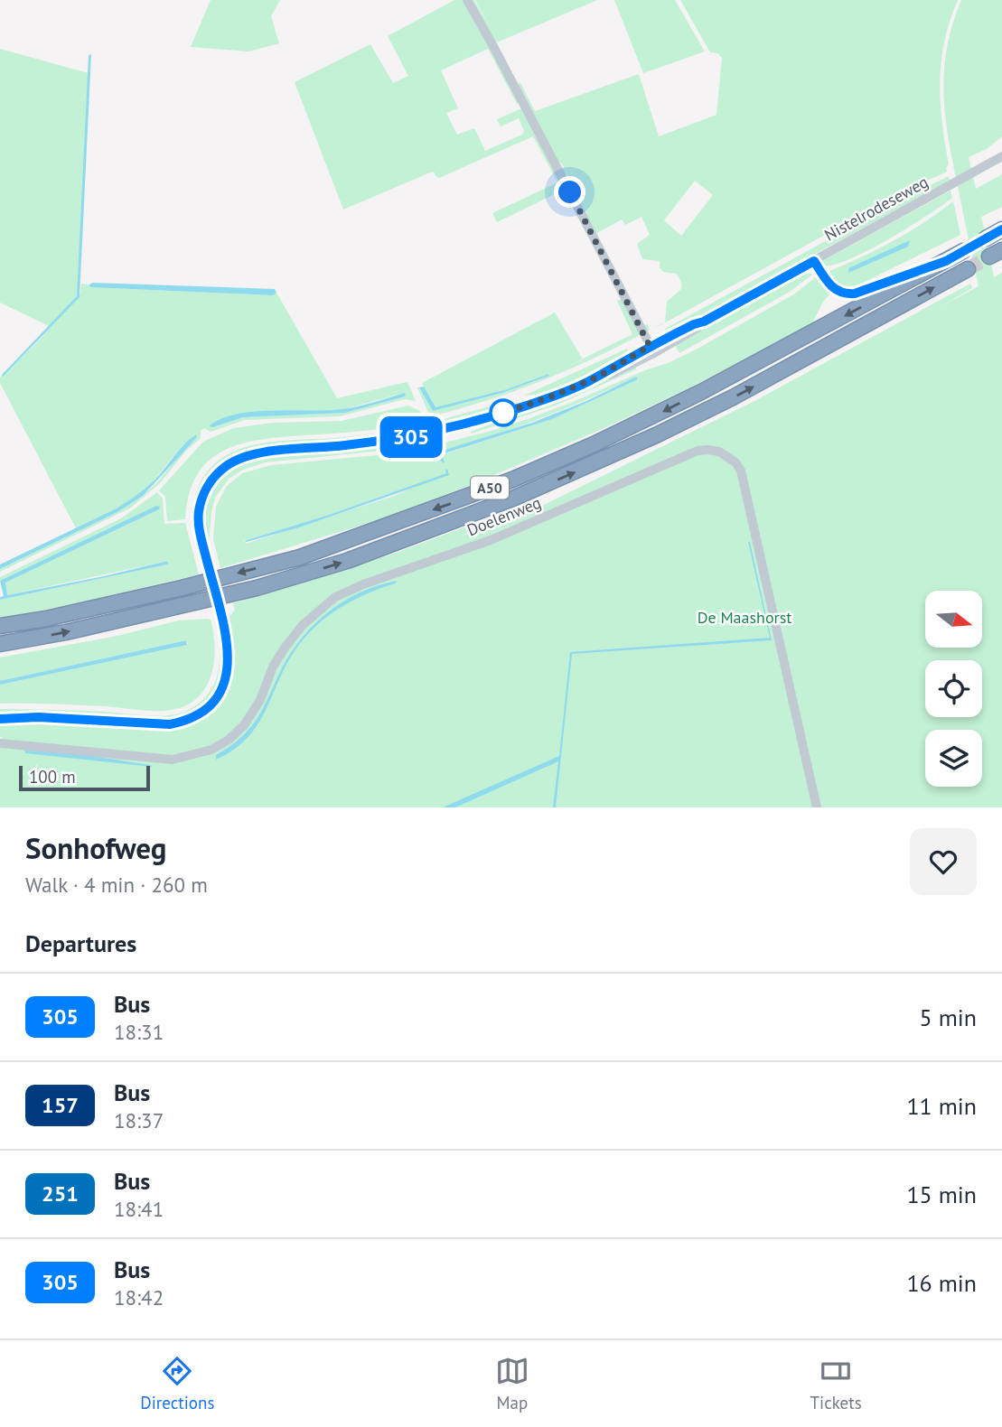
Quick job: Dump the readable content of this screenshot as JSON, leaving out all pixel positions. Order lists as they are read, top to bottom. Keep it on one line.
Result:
{"streets":{"highway":["A50"],"street":["Nistelrodeseweg","Doelenweg"]},"parks":["De Maashorst"],"lines":["bus line 305"],"scale_bar":"100 m","north":"right","page":{"on_map":"305","scale":"100 m","heading":[["Sonhofweg","Walk · 4 min · 260 m"],"Departures"],"list":[{"mark":"305","name":"Bus","note":"18:31","value":"5 min"},{"mark":"157","name":"Bus","note":"18:37","value":"11 min"},{"mark":"251","name":"Bus","note":"18:41","value":"15 min"},{"mark":"305","name":"Bus","note":"18:42","value":"16 min"}],"tabs":["Directions","Map","Tickets"]}}
